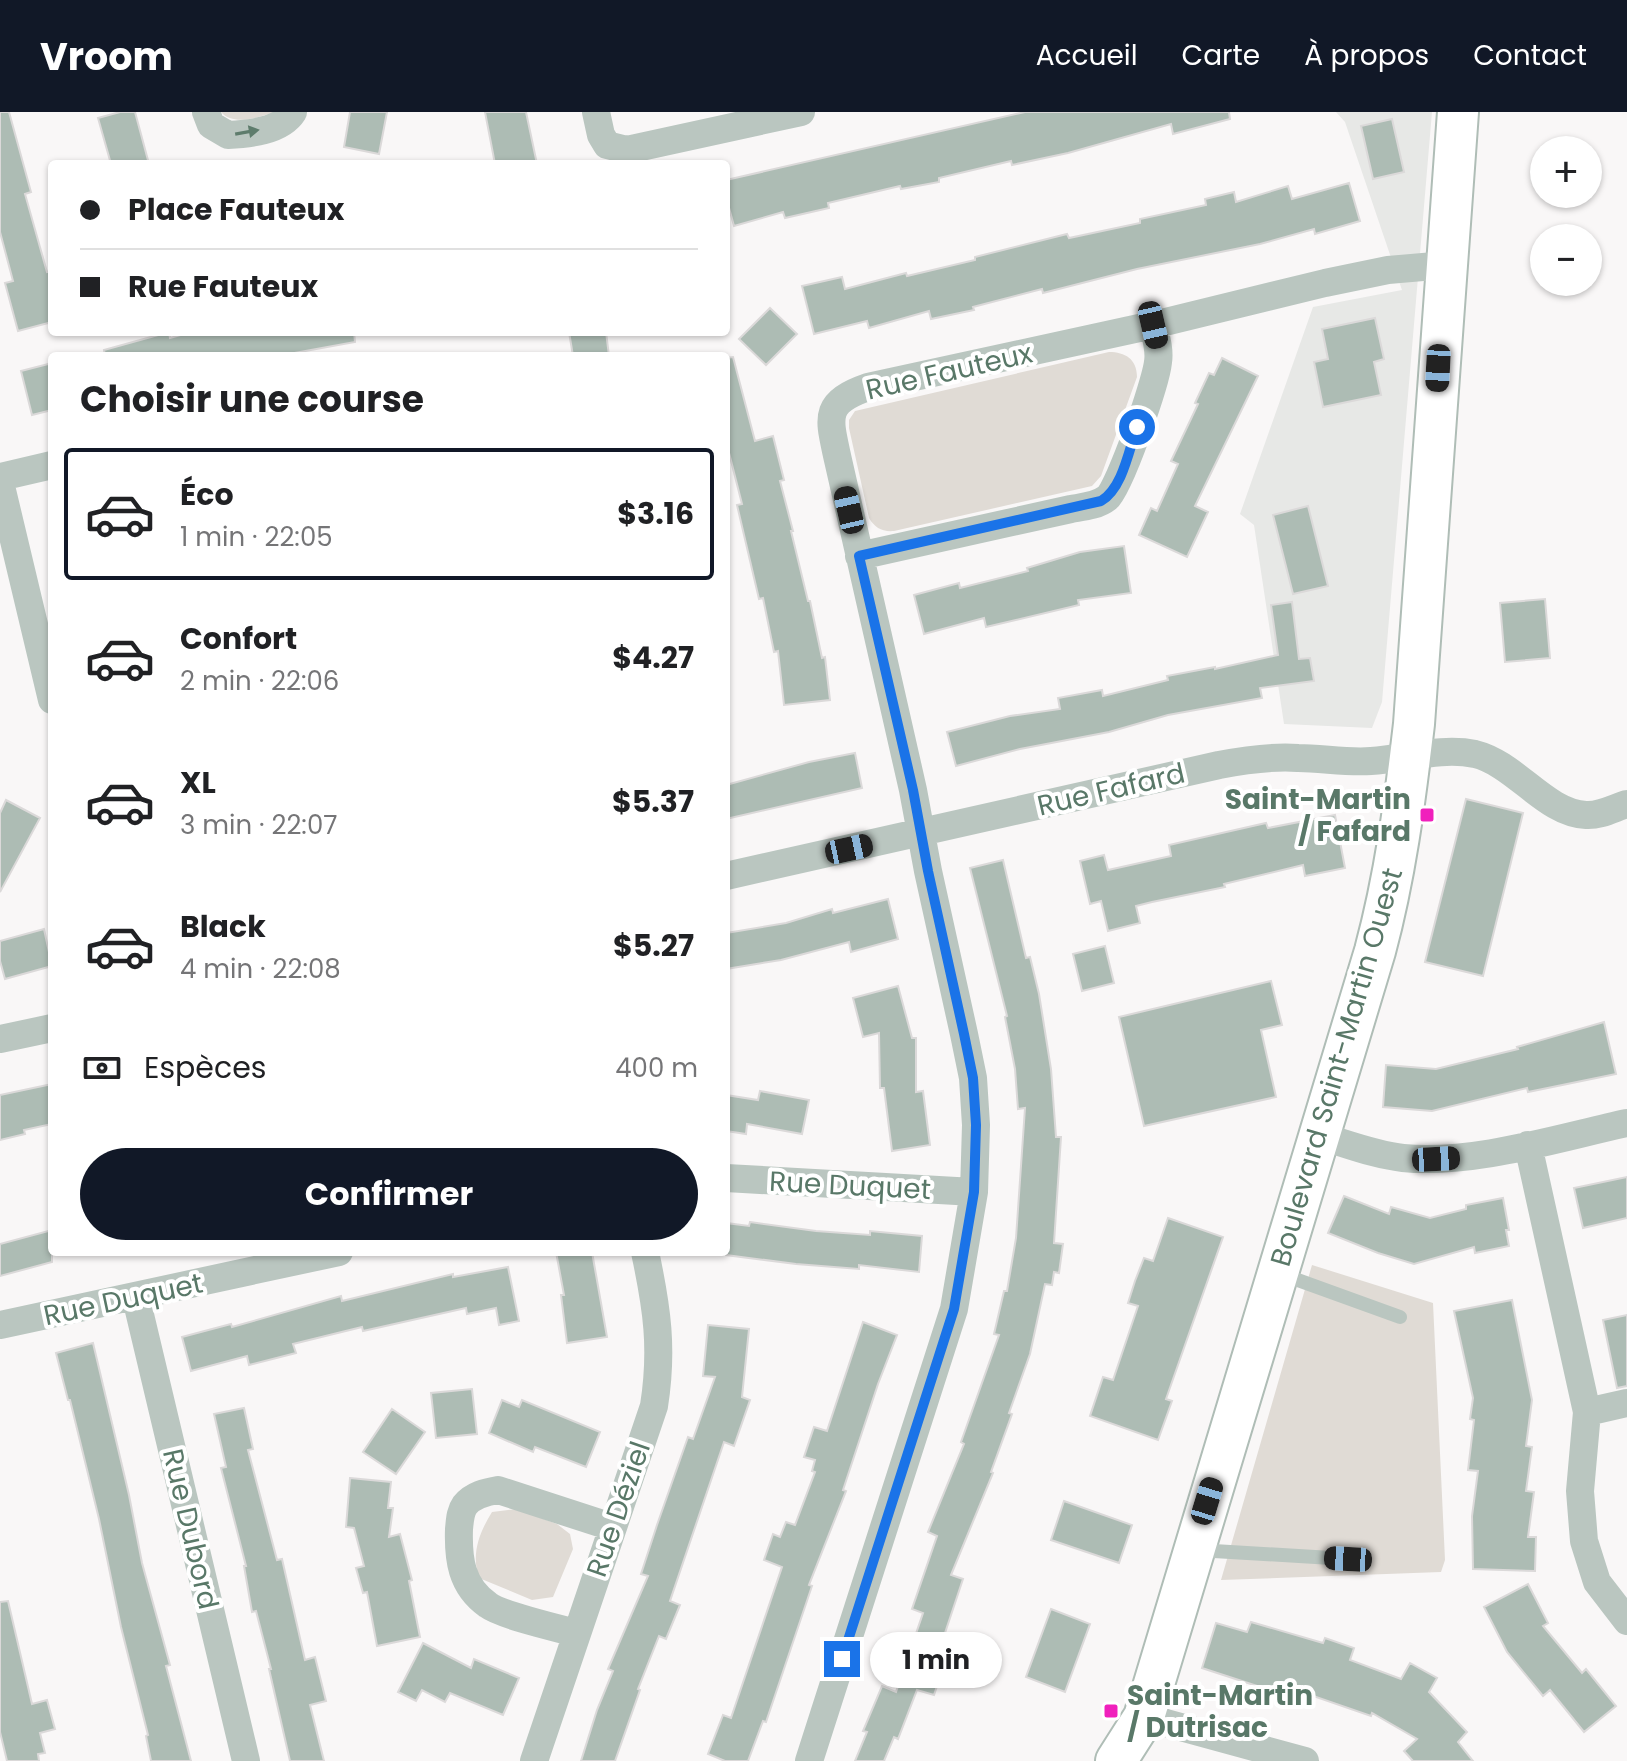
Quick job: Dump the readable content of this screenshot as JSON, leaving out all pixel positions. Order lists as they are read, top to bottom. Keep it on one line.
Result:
{"streets":{"main road":["Boulevard Saint-Martin Ouest"],"street":["Rue Fauteux","Rue Fafard","Rue Duquet","Rue Déziel","Rue Dubord"]},"crossings":[["Rue Fauteux","Rue Fafard"],["Rue Fauteux","Boulevard Saint-Martin Ouest"],["Rue Fauteux","Rue Duquet"],["Rue Fafard","Boulevard Saint-Martin Ouest"],["Rue Duquet","Rue Dubord"]],"places":{"transit":["Saint-Martin / Fafard","Saint-Martin / Dutrisac"]},"page":{"header":"Vroom","nav":["Accueil","Carte","À propos","Contact"],"map_buttons":["+","−"],"banner":["Place Fauteux","Rue Fauteux"],"heading":"Choisir une course","list":[{"name":"Éco","note":"1 min · 22:05","value":"$3.16"},{"name":"Confort","note":"2 min · 22:06","value":"$4.27"},{"name":"XL","note":"3 min · 22:07","value":"$5.37"},{"name":"Black","note":"4 min · 22:08","value":"$5.27"}],"pay":["Espèces","400 m"],"buttons":"Confirmer","bubble":"1 min"}}
